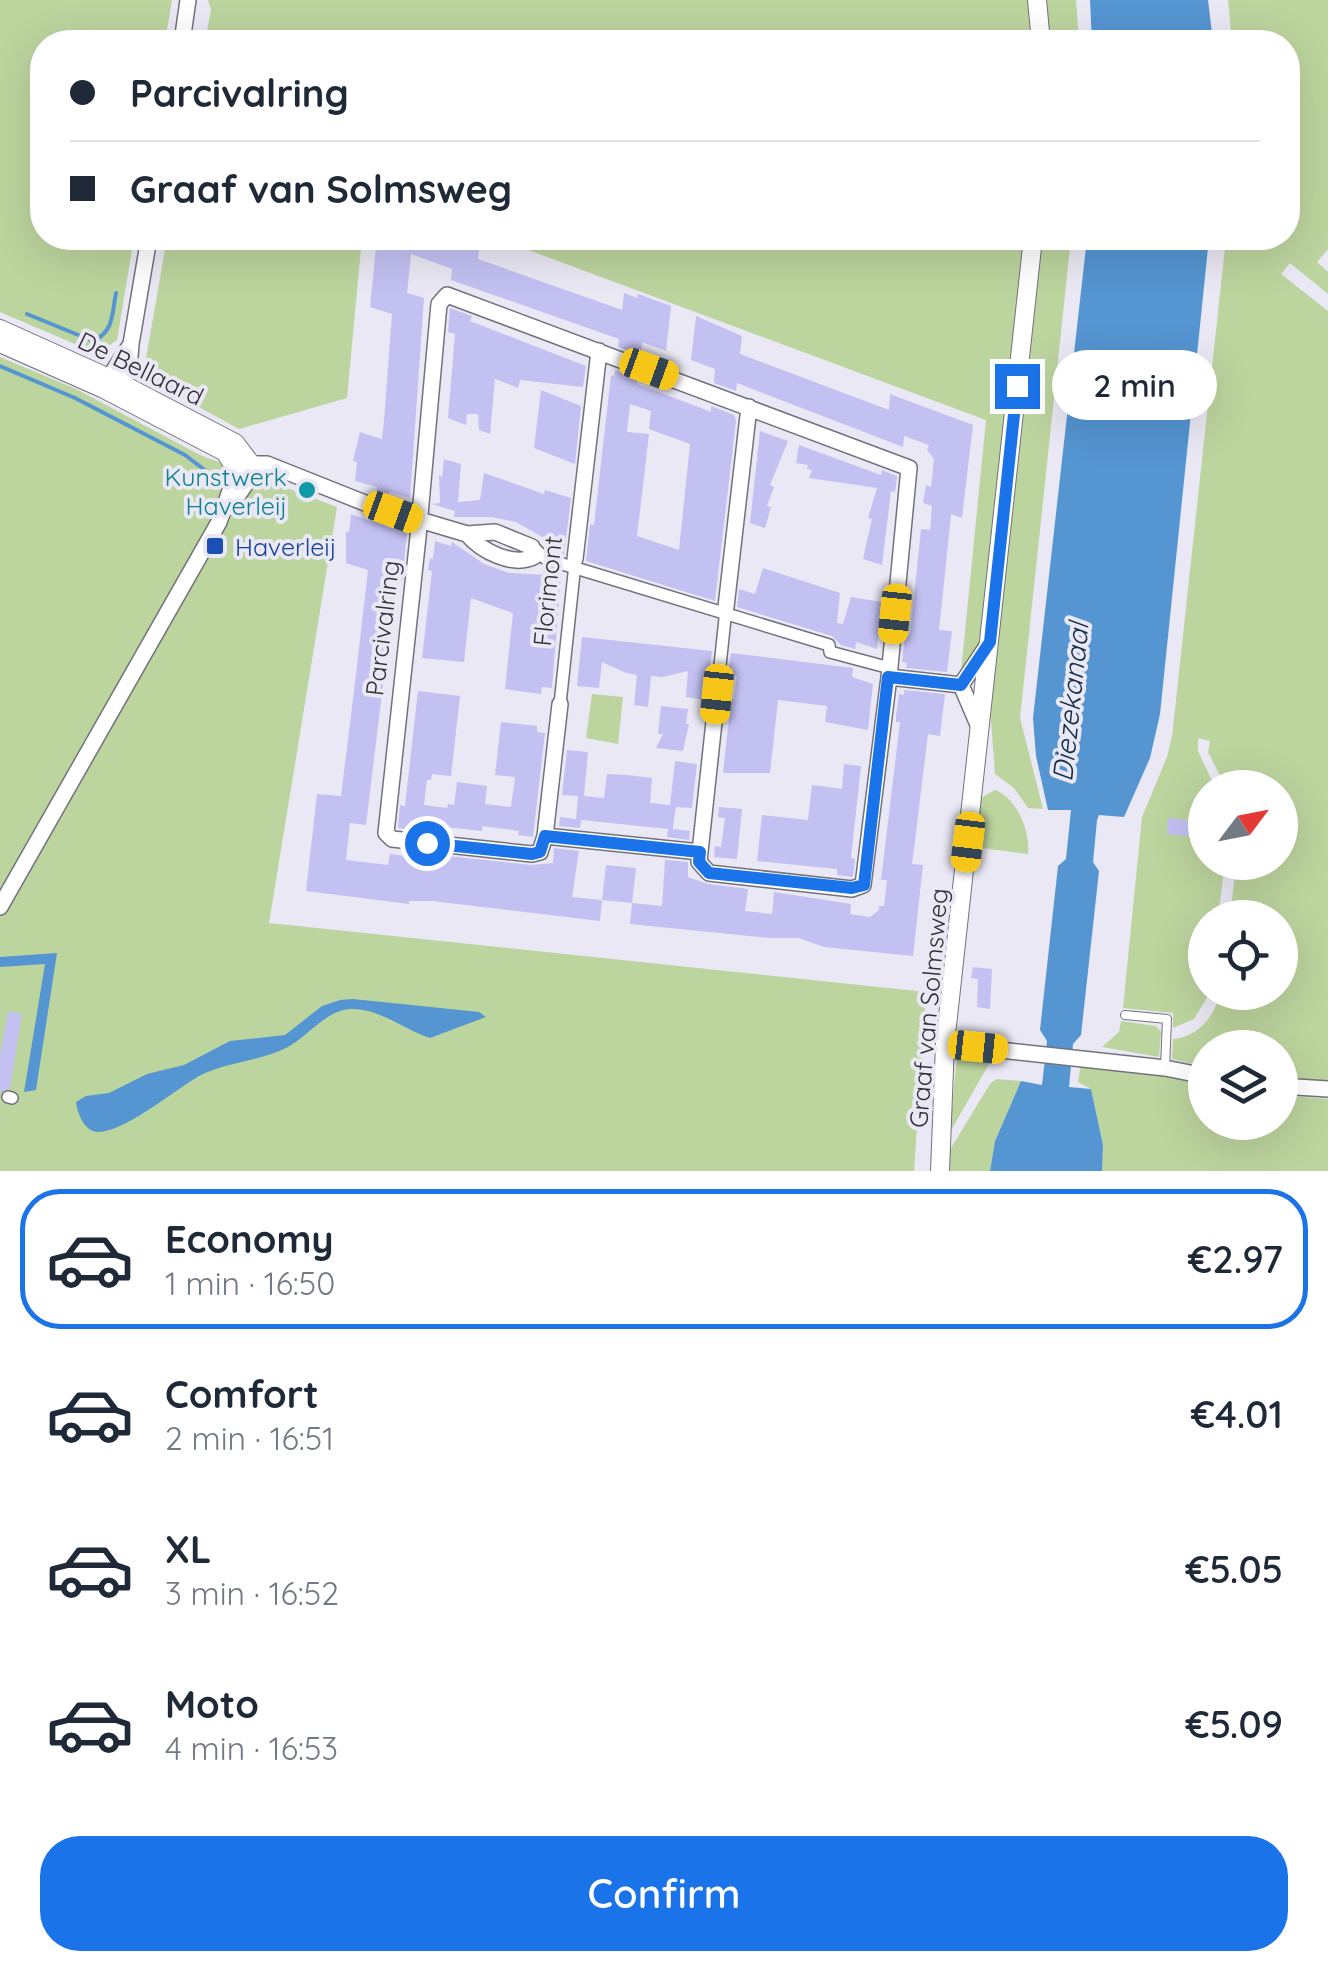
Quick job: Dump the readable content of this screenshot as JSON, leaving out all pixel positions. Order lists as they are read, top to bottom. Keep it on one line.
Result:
{"streets":{"street":["De Bellaard","Florimont","Parcivalring","Graaf van Solmsweg"]},"crossings":[["Florimont","Parcivalring"]],"water":["Diezekanaal"],"places":{"other":["Kunstwerk Haverleij"],"transit":["Haverleij"]},"north":"top right","page":{"banner":["Parcivalring","Graaf van Solmsweg"],"bubble":"2 min","list":[{"name":"Economy","note":"1 min · 16:50","value":"€2.97"},{"name":"Comfort","note":"2 min · 16:51","value":"€4.01"},{"name":"XL","note":"3 min · 16:52","value":"€5.05"},{"name":"Moto","note":"4 min · 16:53","value":"€5.09"}],"buttons":"Confirm"}}
